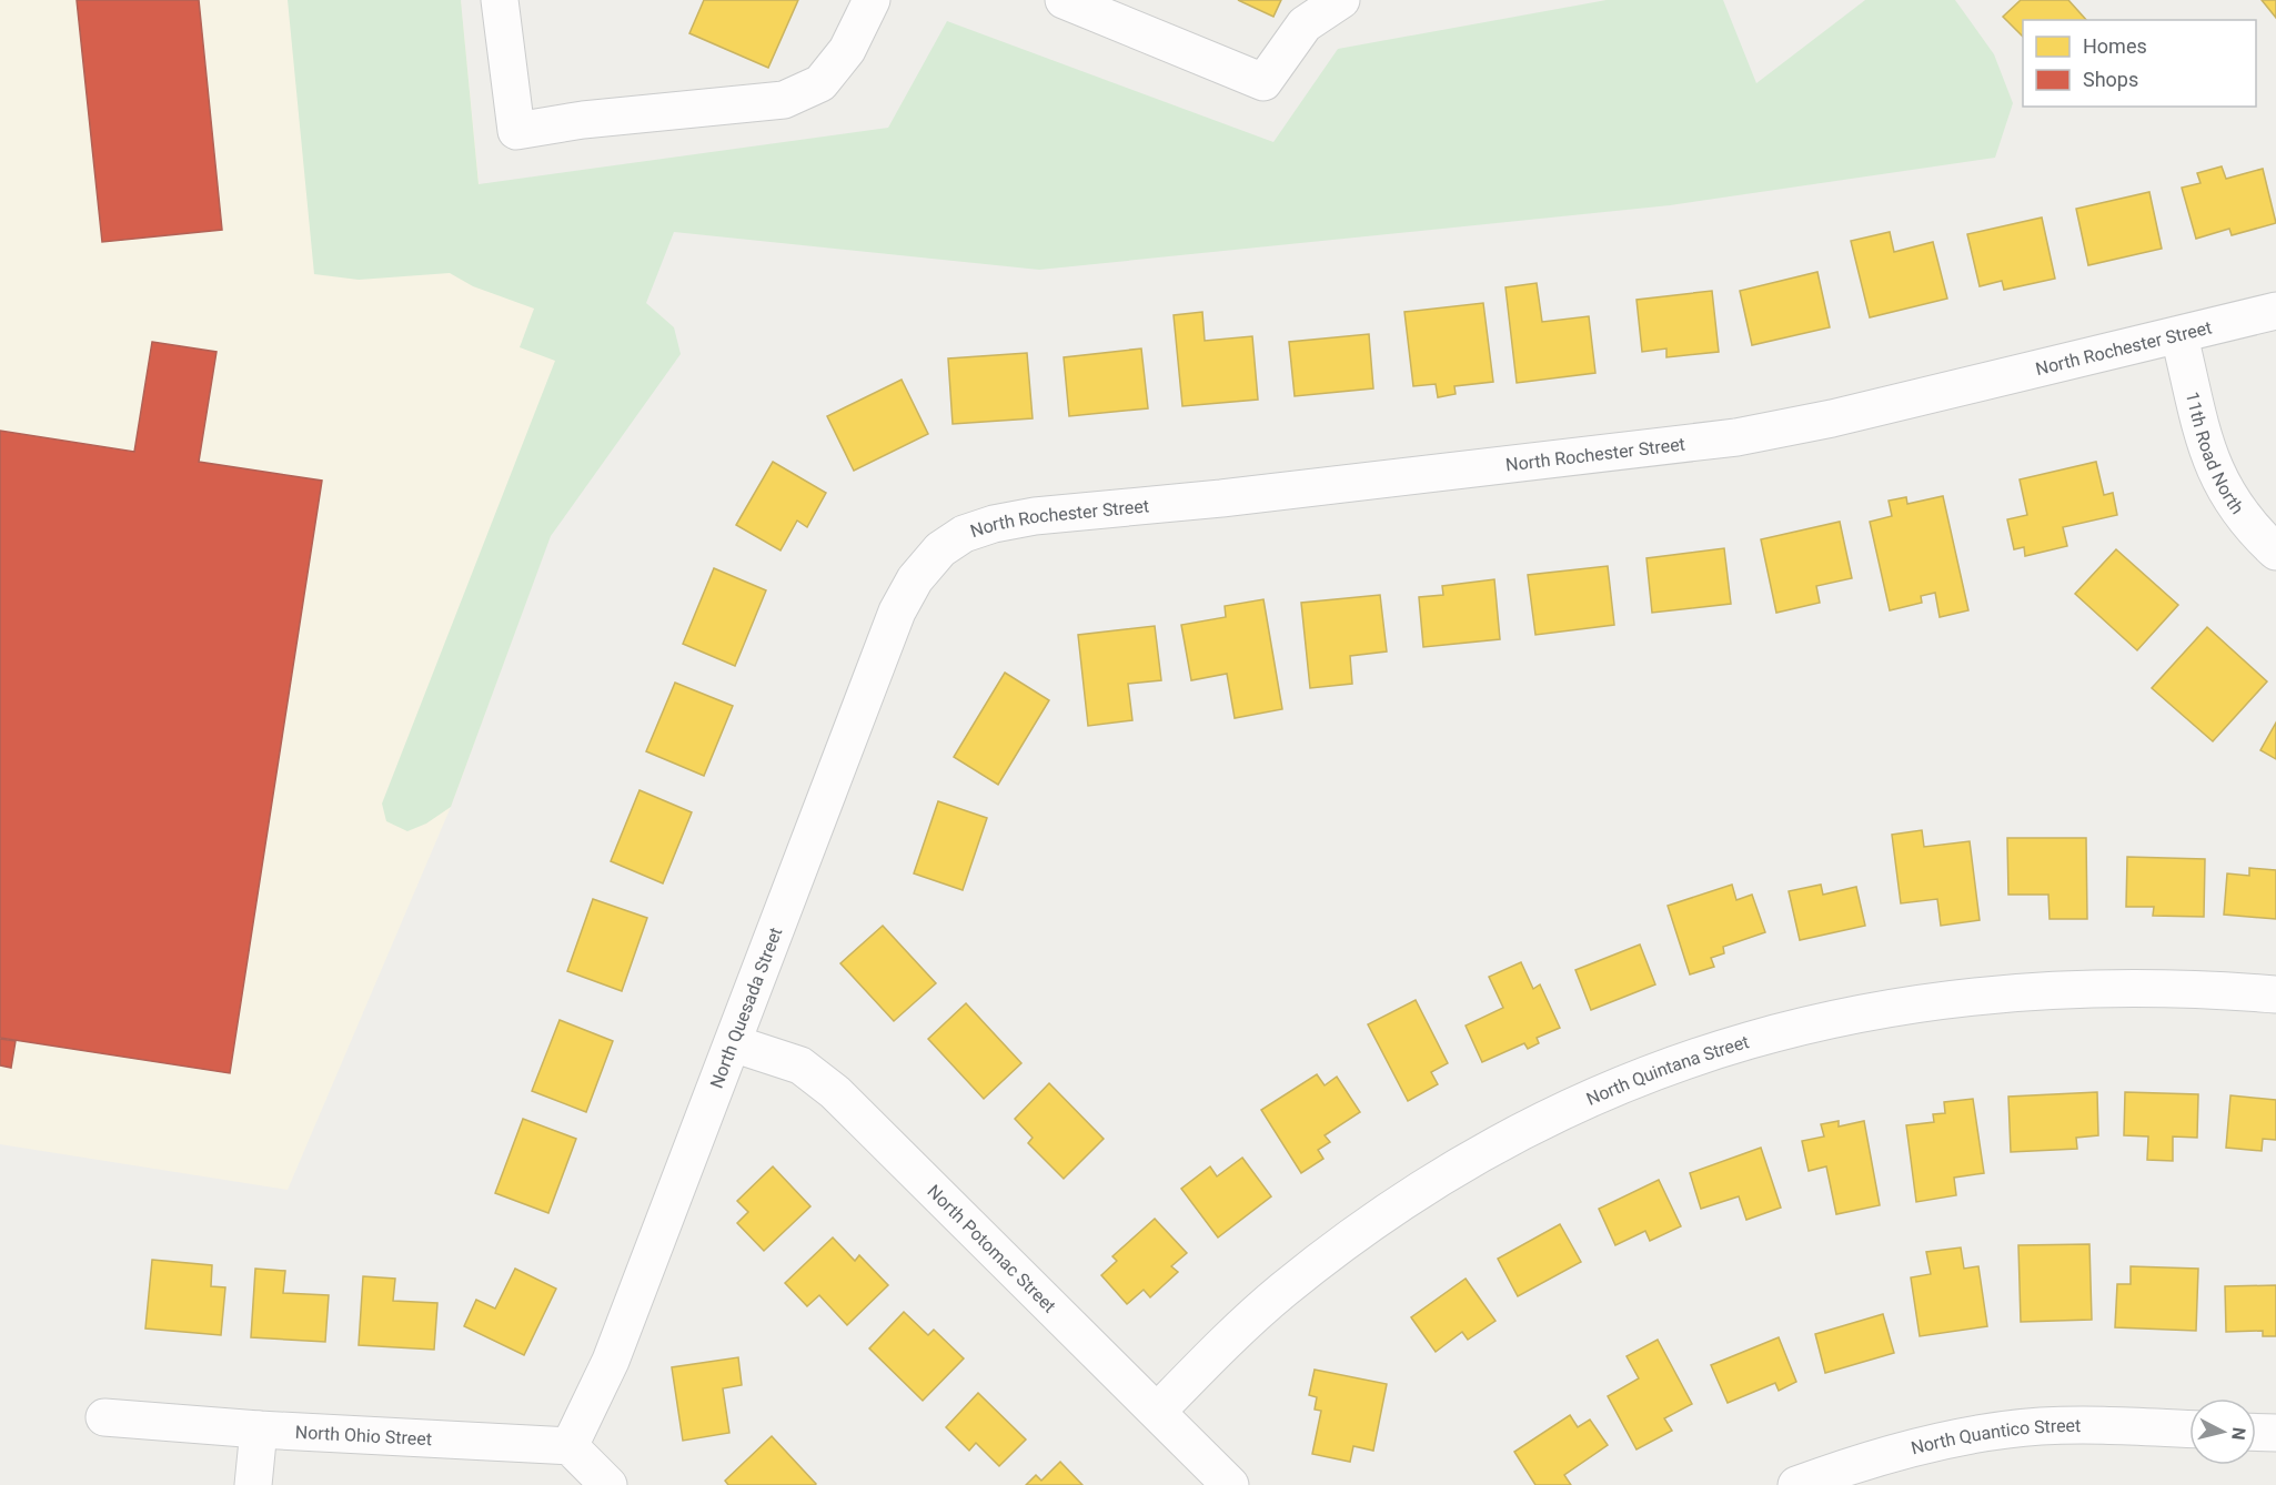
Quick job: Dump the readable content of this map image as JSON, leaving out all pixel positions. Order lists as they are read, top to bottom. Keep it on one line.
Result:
{"streets":{"street":["North Rochester Street","11th Road North","North Quesada Street","North Quintana Street","North Potomac Street","North Ohio Street","North Quantico Street"]},"crossings":[["North Rochester Street","11th Road North"],["North Rochester Street","North Quesada Street"],["North Quesada Street","North Potomac Street"],["North Quesada Street","North Ohio Street"],["North Quintana Street","North Potomac Street"]],"legend":["Homes","Shops"],"north":"right"}
